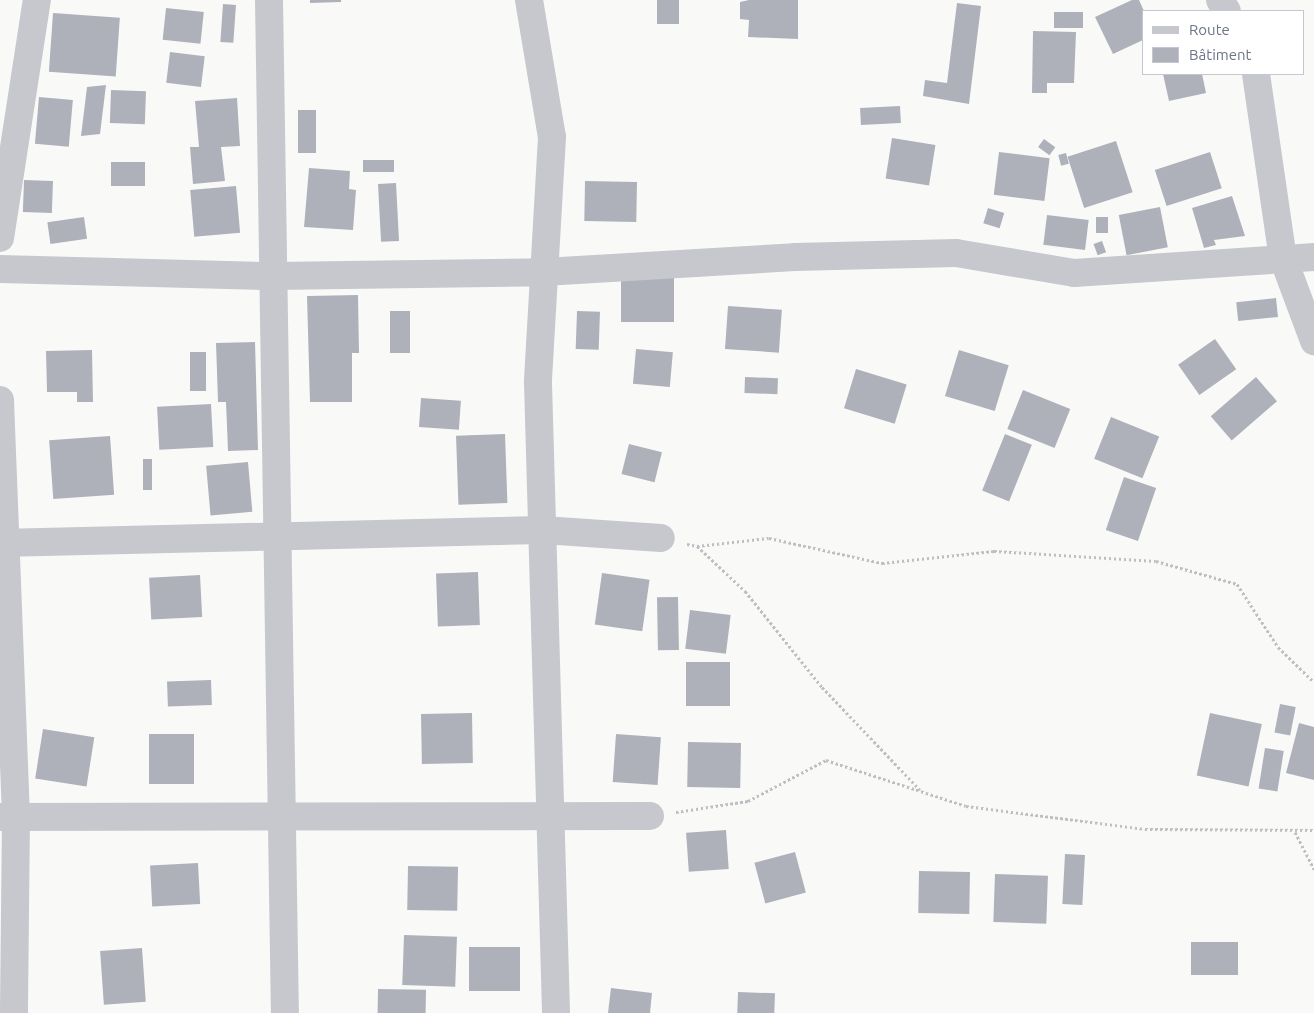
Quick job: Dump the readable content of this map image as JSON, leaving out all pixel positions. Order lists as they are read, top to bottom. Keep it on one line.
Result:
{"legend":["Route","Bâtiment"]}
